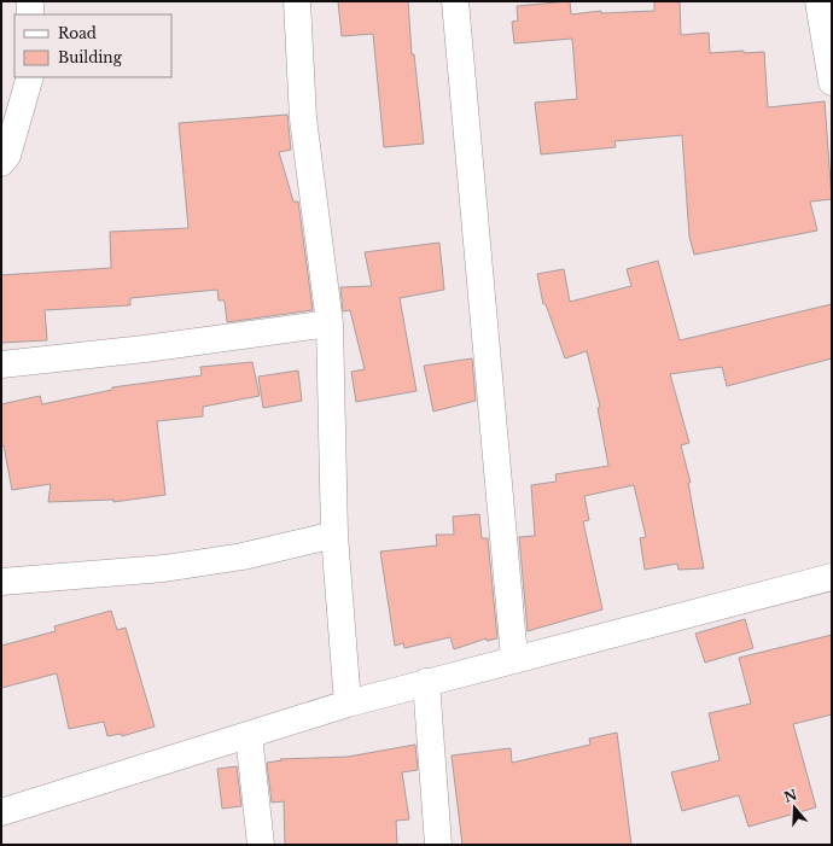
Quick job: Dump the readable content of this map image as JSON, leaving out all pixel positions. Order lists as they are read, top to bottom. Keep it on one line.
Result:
{"legend":["Road","Building"],"north":"top"}
